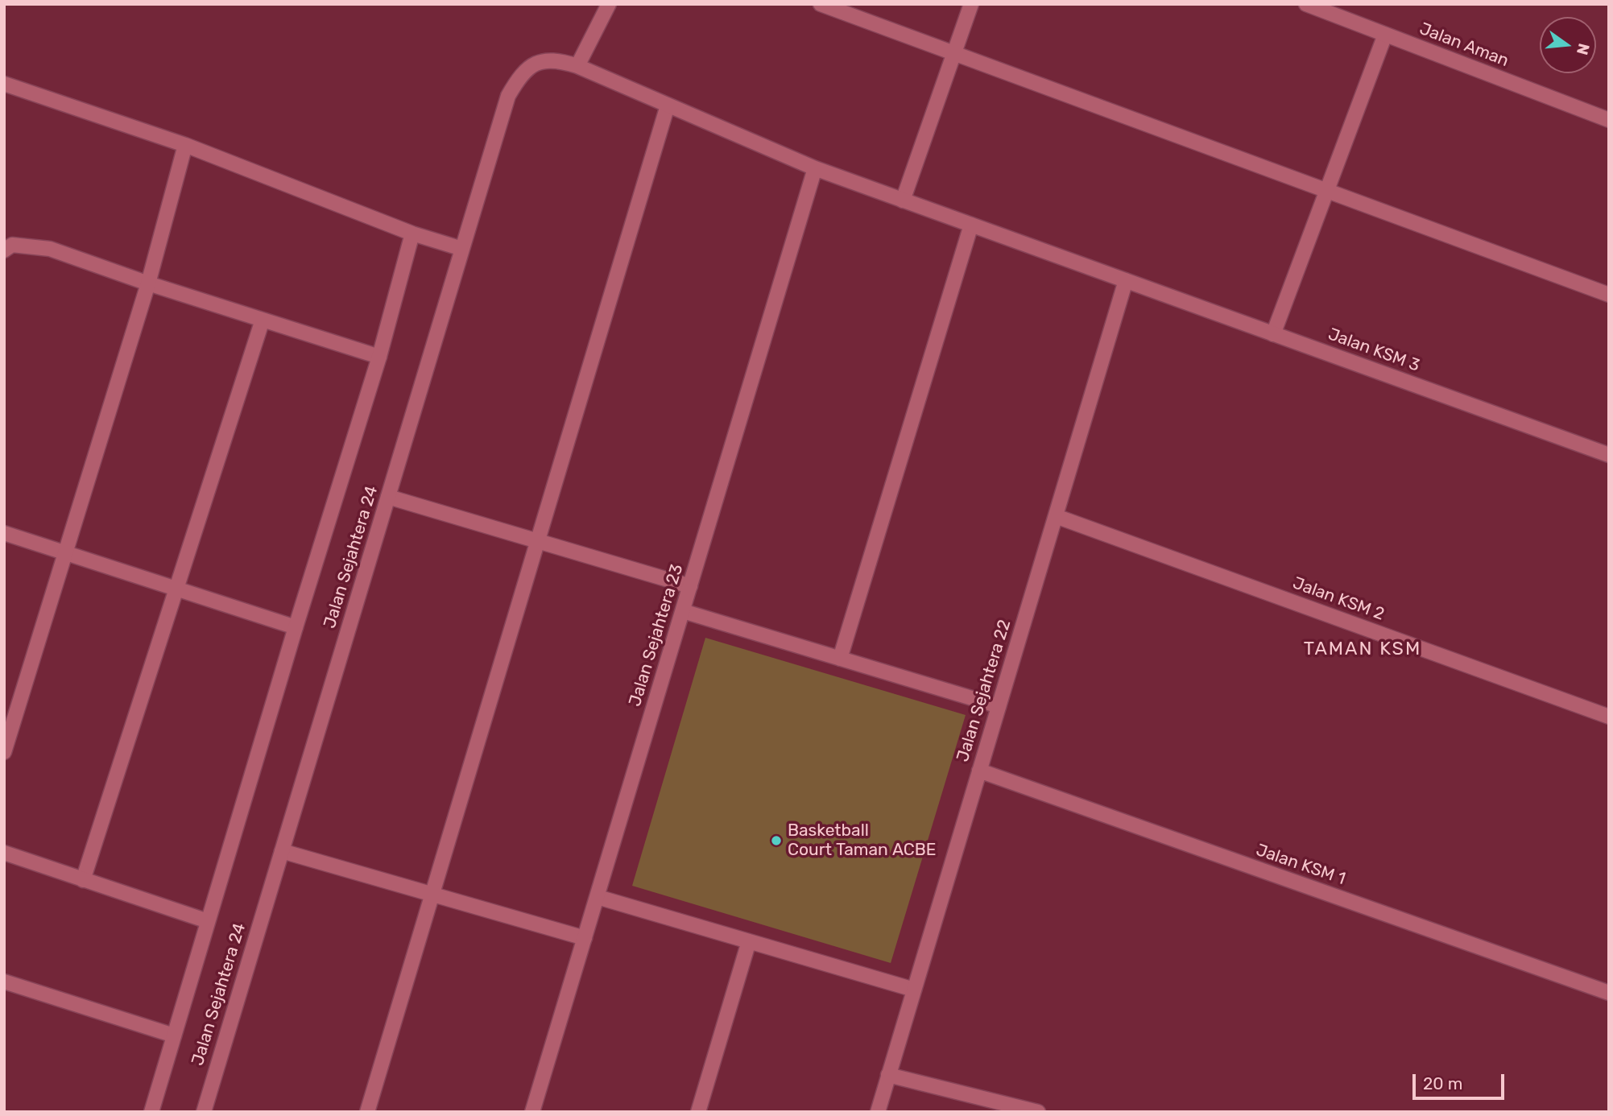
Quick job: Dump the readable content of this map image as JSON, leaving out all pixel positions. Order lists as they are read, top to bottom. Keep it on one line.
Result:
{"streets":{"street":["Jalan Aman","Jalan KSM 3","Jalan Sejahtera 24","Jalan KSM 2","Jalan Sejahtera 23","Jalan Sejahtera 22","Jalan KSM 1"]},"crossings":[["Jalan KSM 3","Jalan Sejahtera 24"],["Jalan KSM 3","Jalan Sejahtera 23"],["Jalan KSM 3","Jalan Sejahtera 22"],["Jalan Sejahtera 24","Jalan Sejahtera 23"],["Jalan KSM 2","Jalan Sejahtera 22"],["Jalan Sejahtera 22","Jalan KSM 1"]],"districts":["TAMAN KSM"],"places":["Basketball Court Taman ACBE"],"scale_bar":"20 m","north":"right"}
